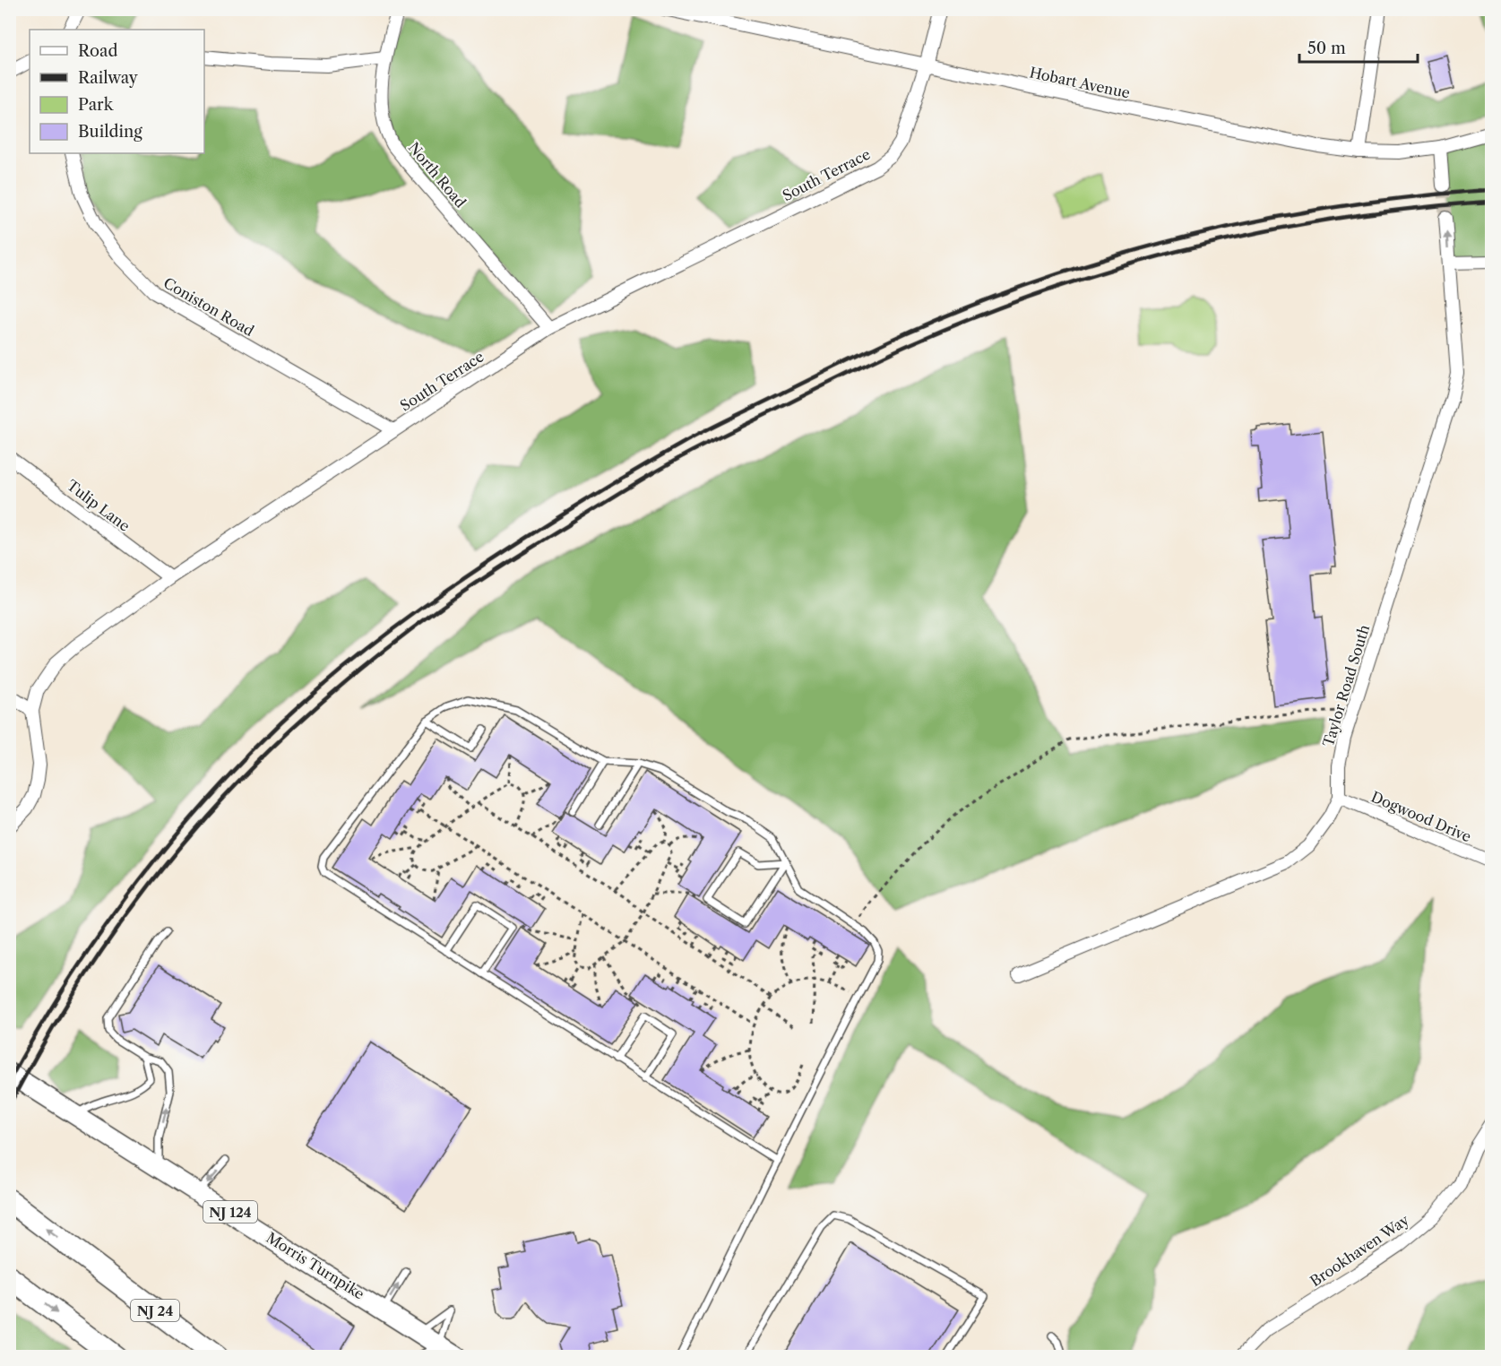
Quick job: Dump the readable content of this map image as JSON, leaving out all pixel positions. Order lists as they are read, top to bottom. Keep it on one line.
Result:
{"streets":{"highway":["NJ 24"],"main road":["NJ 124","Morris Turnpike"],"street":["Hobart Avenue","North Road","South Terrace","Coniston Road","Tulip Lane","Taylor Road South","Dogwood Drive","Brookhaven Way"]},"crossings":[["Hobart Avenue","South Terrace"],["North Road","South Terrace"],["South Terrace","Coniston Road"],["South Terrace","Tulip Lane"],["Taylor Road South","Dogwood Drive"]],"legend":["Road","Railway","Park","Building"],"scale_bar":"50 m"}
